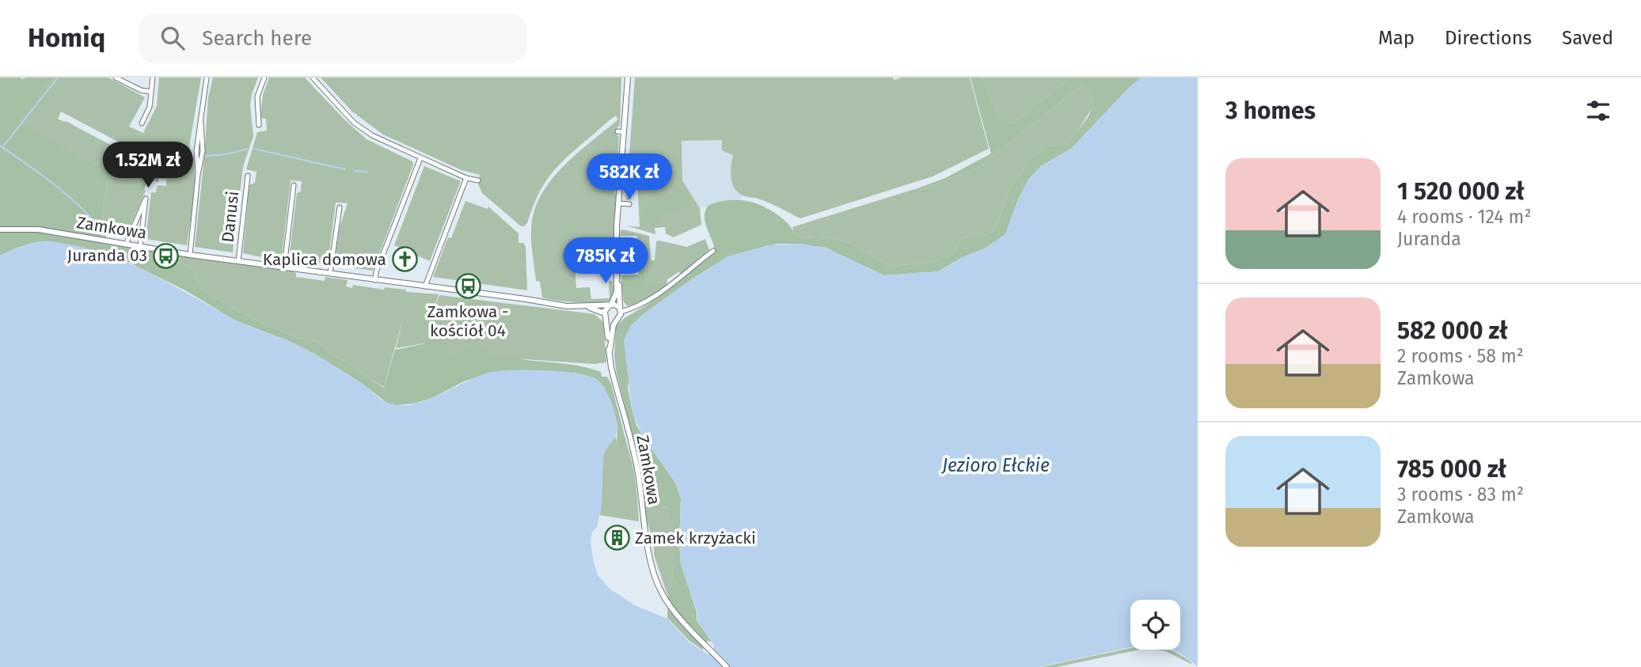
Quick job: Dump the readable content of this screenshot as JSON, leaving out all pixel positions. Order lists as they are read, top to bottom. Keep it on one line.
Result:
{"streets":{"street":["Danusi","Zamkowa"]},"crossings":[["Danusi","Zamkowa"]],"water":["Jezioro Ełckie"],"places":{"bus stop":["Juranda 03","Zamkowa - kościół 04"],"church":["Kaplica domowa"],"building":["Zamek krzyżacki"]},"page":{"header":"Homiq","search":"Search here","nav":["Map","Directions","Saved"],"heading":"3 homes","price":["1.52M zł","582K zł","785K zł"],"list":[{"name":"1 520 000 zł","note":"4 rooms · 124 m² · Juranda"},{"name":"582 000 zł","note":"2 rooms · 58 m² · Zamkowa"},{"name":"785 000 zł","note":"3 rooms · 83 m² · Zamkowa"}]}}
